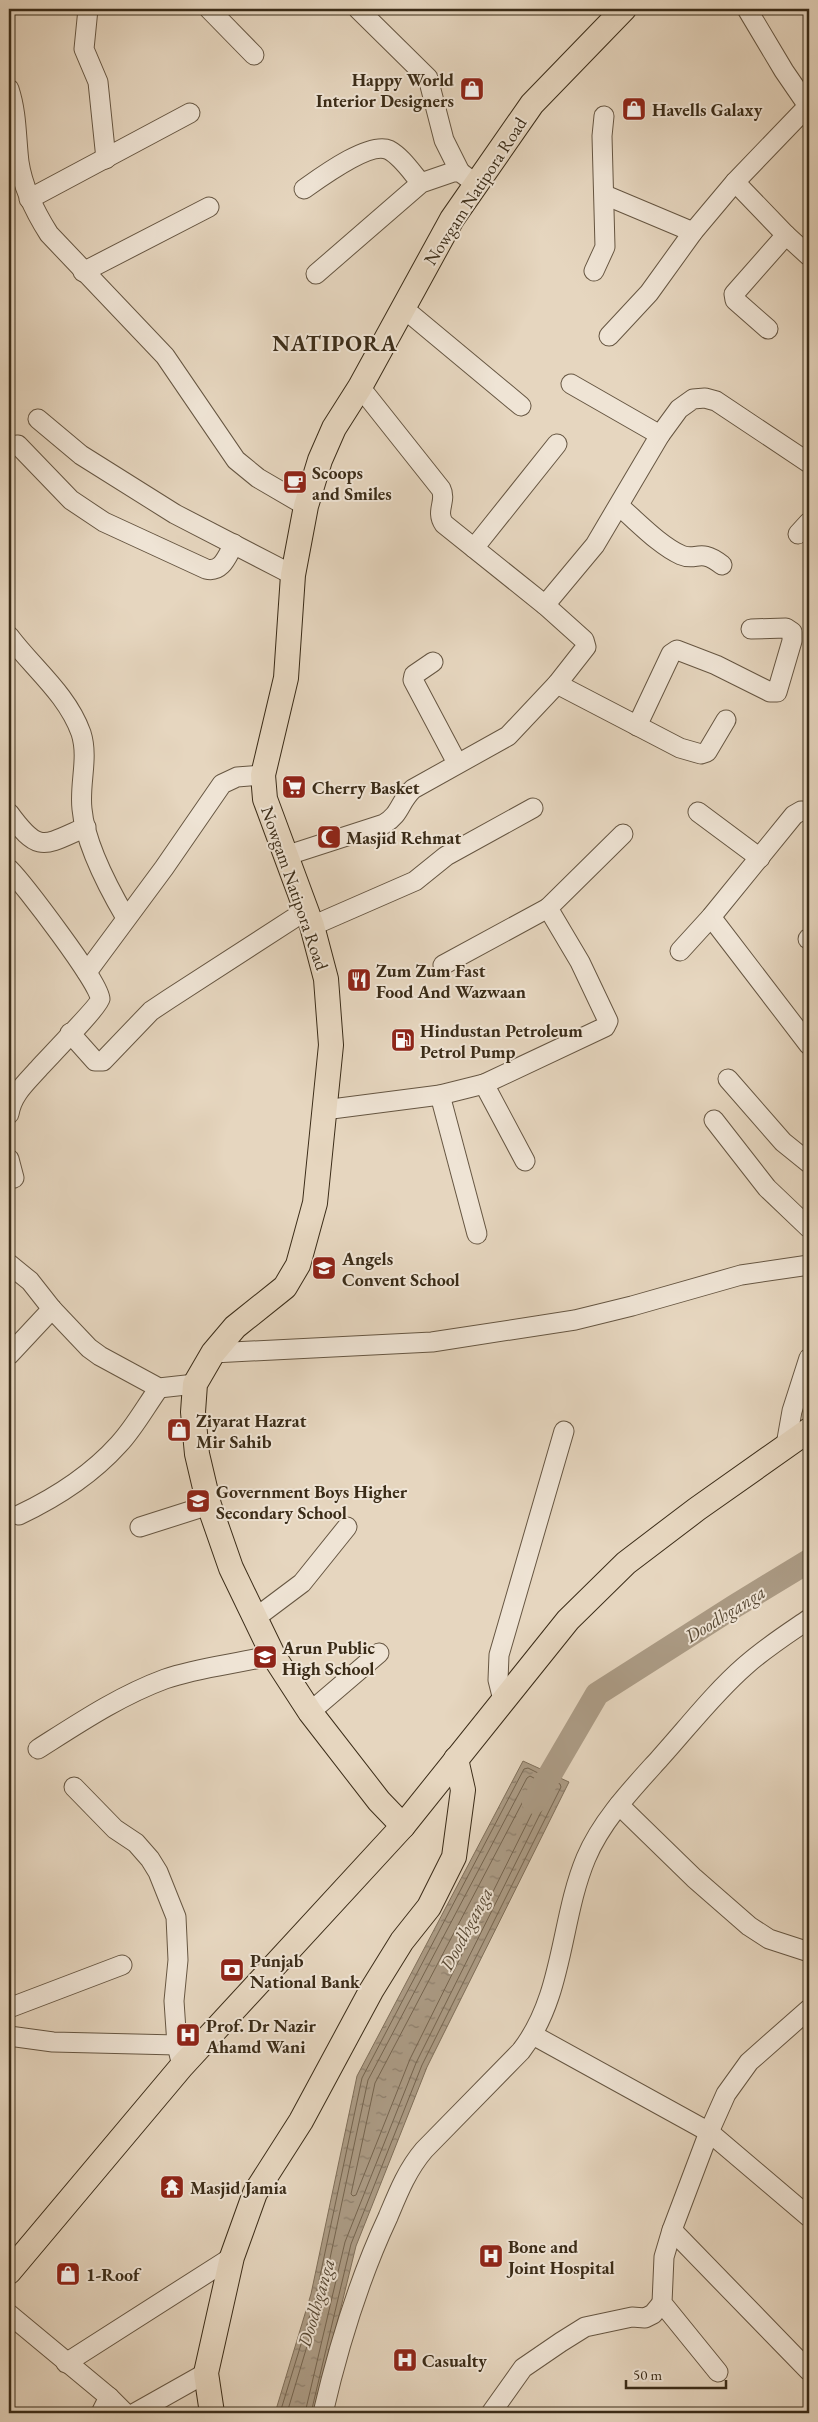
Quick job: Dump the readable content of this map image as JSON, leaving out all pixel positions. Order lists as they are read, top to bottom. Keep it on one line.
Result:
{"streets":{"main road":["Nowgam Natipora Road"]},"districts":["NATIPORA"],"water":["Doodhganga"],"places":{"shop":["Happy World Interior Designers","Havells Galaxy","Ziyarat Hazrat Mir Sahib","1-Roof"],"cafe":["Scoops and Smiles"],"supermarket":["Cherry Basket"],"mosque":["Masjid Rehmat"],"restaurant":["Zum Zum Fast Food And Wazwaan"],"fuel station":["Hindustan Petroleum Petrol Pump"],"school or university":["Angels Convent School","Government Boys Higher Secondary School","Arun Public High School"],"bank":["Punjab National Bank"],"hospital":["Prof. Dr Nazir Ahamd Wani","Bone and Joint Hospital","Casualty"],"temple":["Masjid Jamia"]},"scale_bar":"50 m"}
